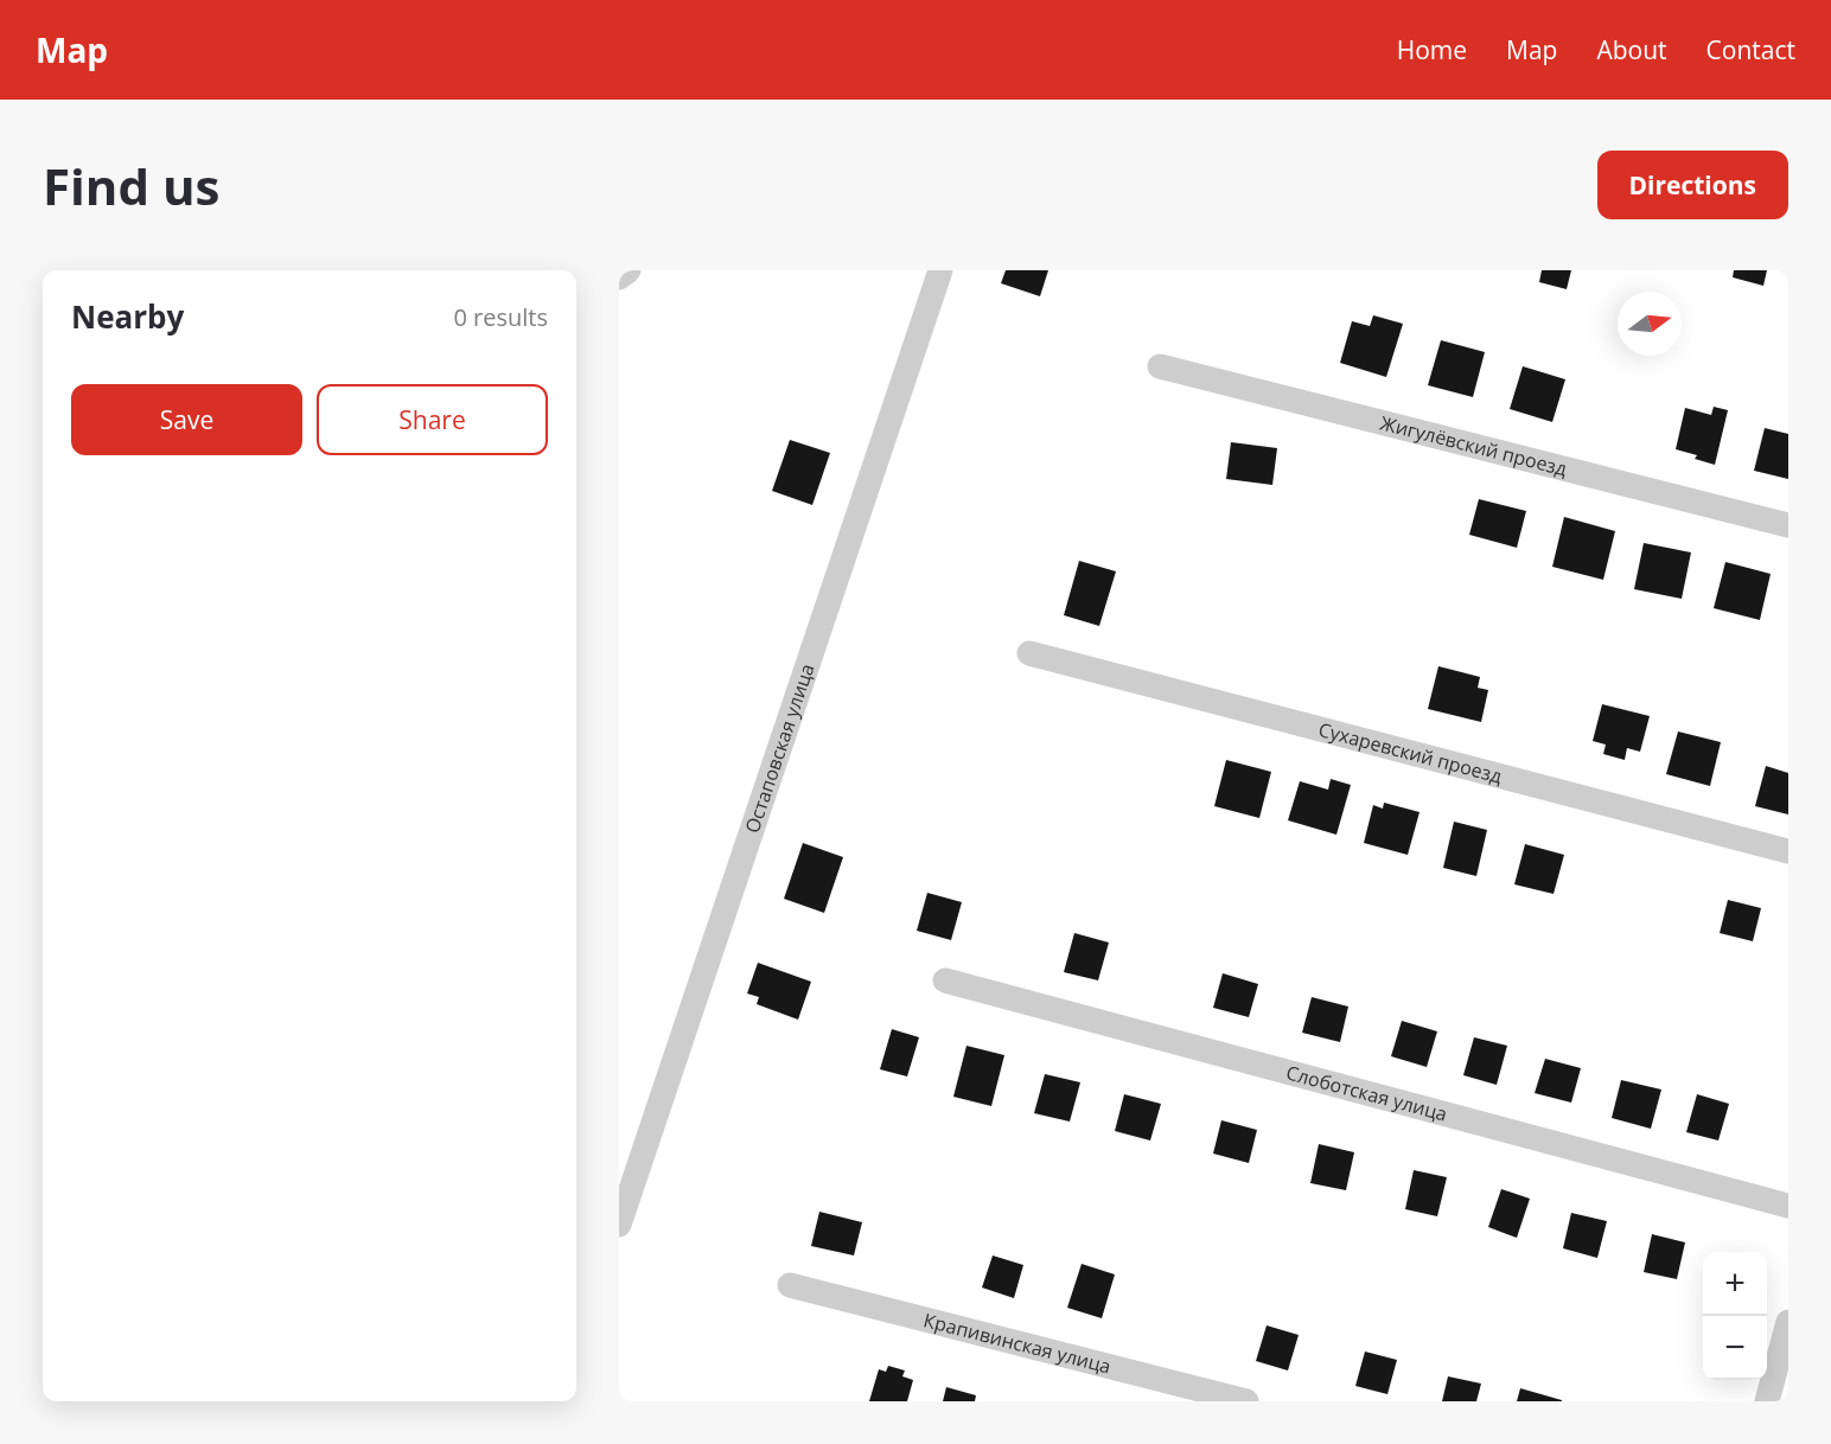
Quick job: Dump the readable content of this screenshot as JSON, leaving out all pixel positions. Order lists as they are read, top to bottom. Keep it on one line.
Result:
{"streets":{"street":["Жигулёвский проезд","Остаповская улица","Сухаревский проезд","Слоботская улица","Крапивинская улица"]},"north":"right","page":{"header":"Map","nav":["Home","Map","About","Contact"],"buttons":["Directions",["Save","Share"]],"title":"Find us","heading":["Nearby","0 results"],"map_buttons":["+","−"]}}
